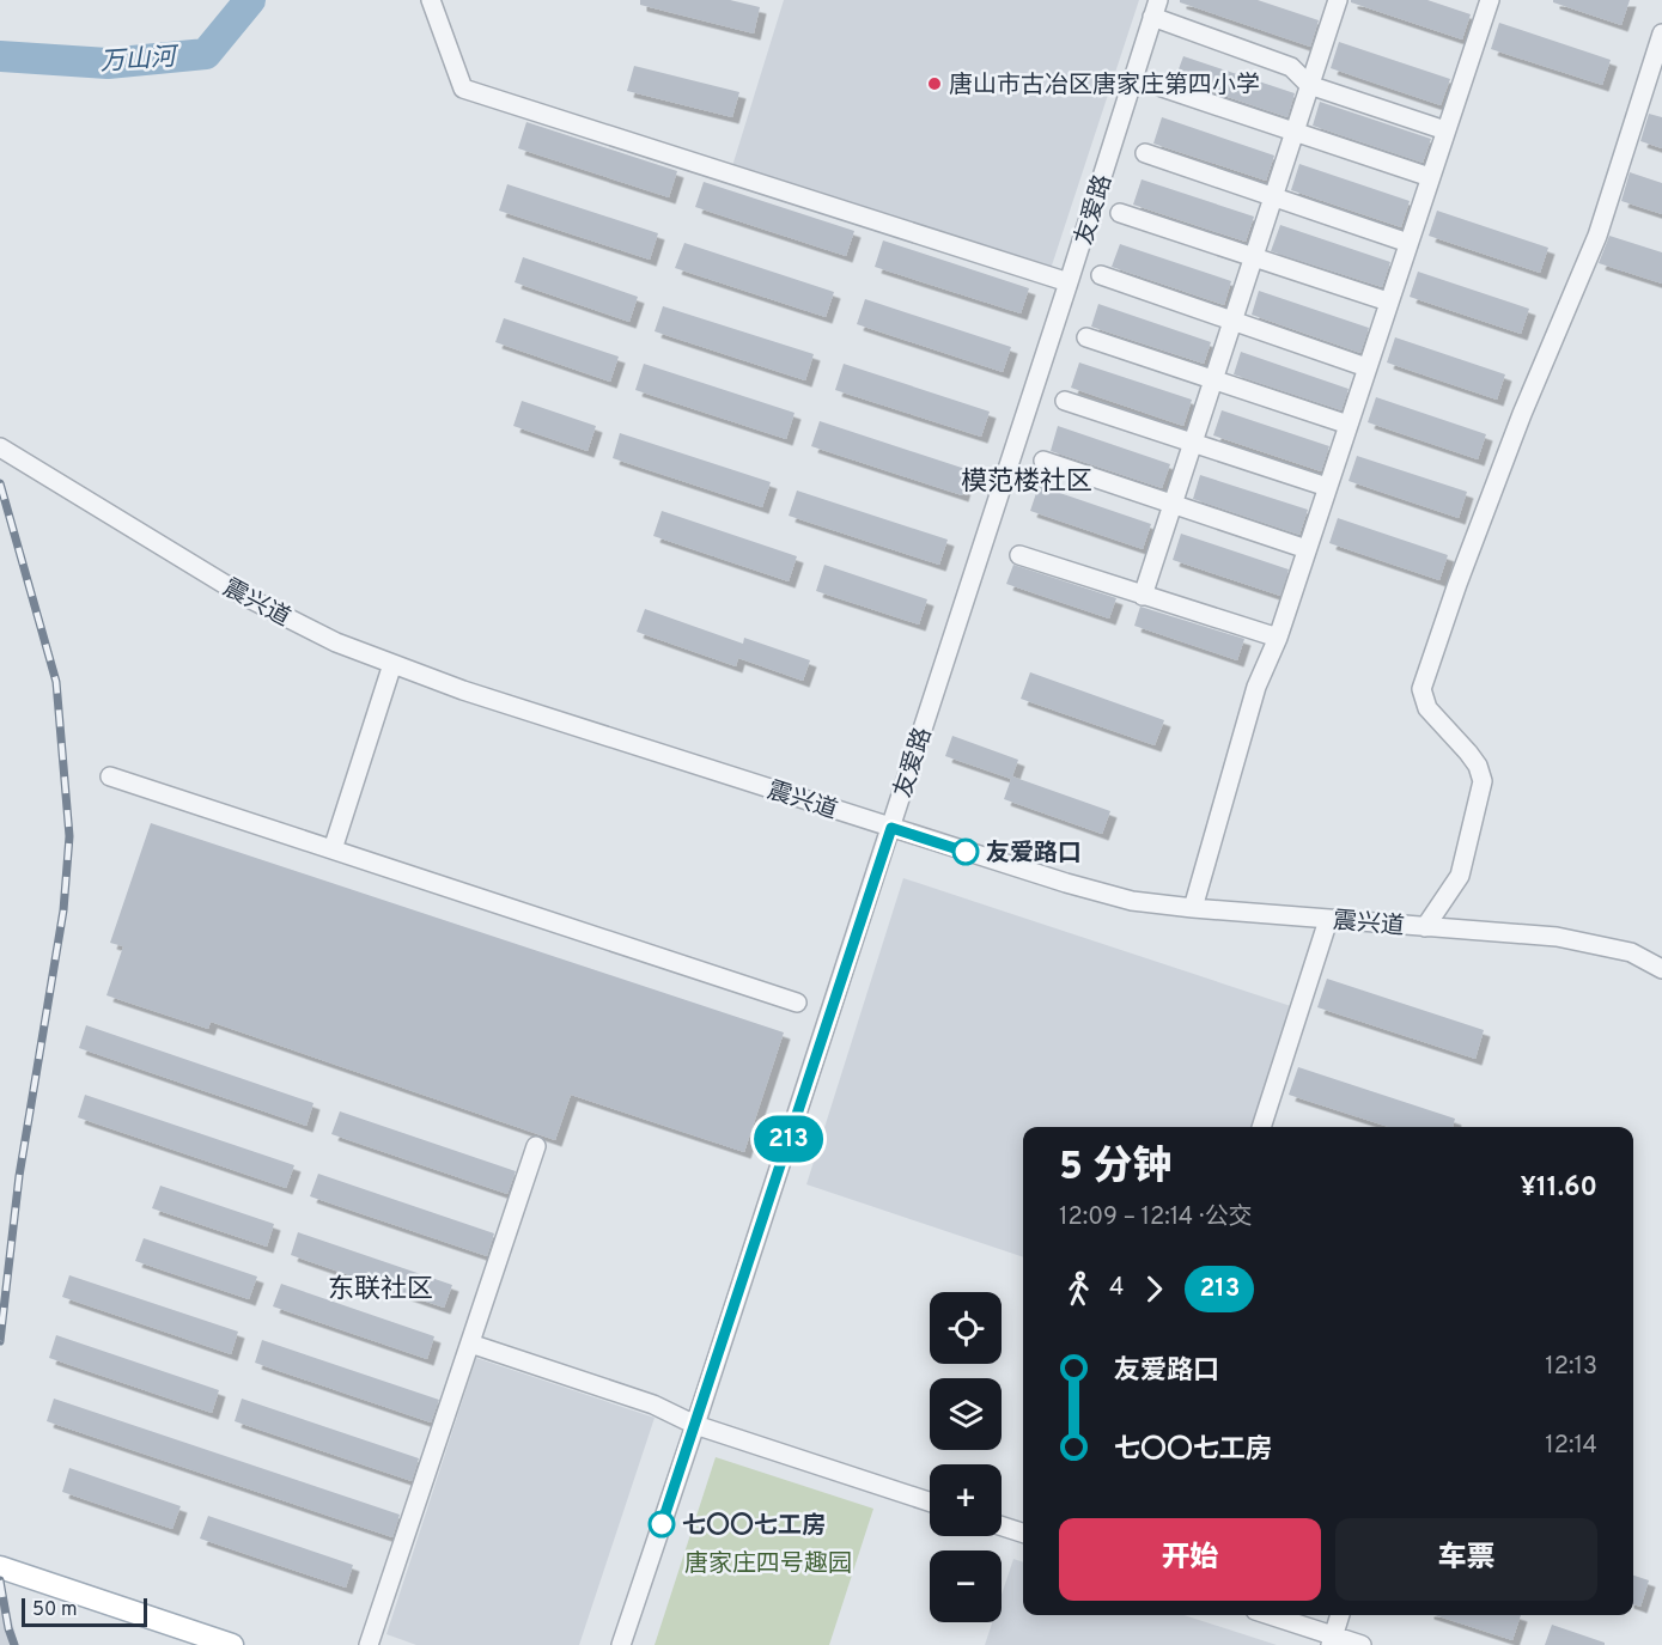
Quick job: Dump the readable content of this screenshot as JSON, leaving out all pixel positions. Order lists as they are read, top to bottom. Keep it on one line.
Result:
{"streets":{"street":["友爱路","震兴道"]},"crossings":[["友爱路","震兴道"]],"districts":["模范楼社区","东联社区"],"water":["万山河"],"parks":["唐家庄四号趣园"],"places":["唐山市古冶区唐家庄第四小学","友爱路口","七〇〇七工房"],"lines":["bus line 213"],"scale_bar":"50 m","page":{"on_map":"213","heading":["5 分钟","12:09 – 12:14 · 公交","¥11.60"],"legs":["4","213"],"map_buttons":["+","−"],"list":[{"name":"友爱路口","value":"12:13"},{"name":"七〇〇七工房","value":"12:14"}],"buttons":["开始","车票"],"scale":"50 m"}}
